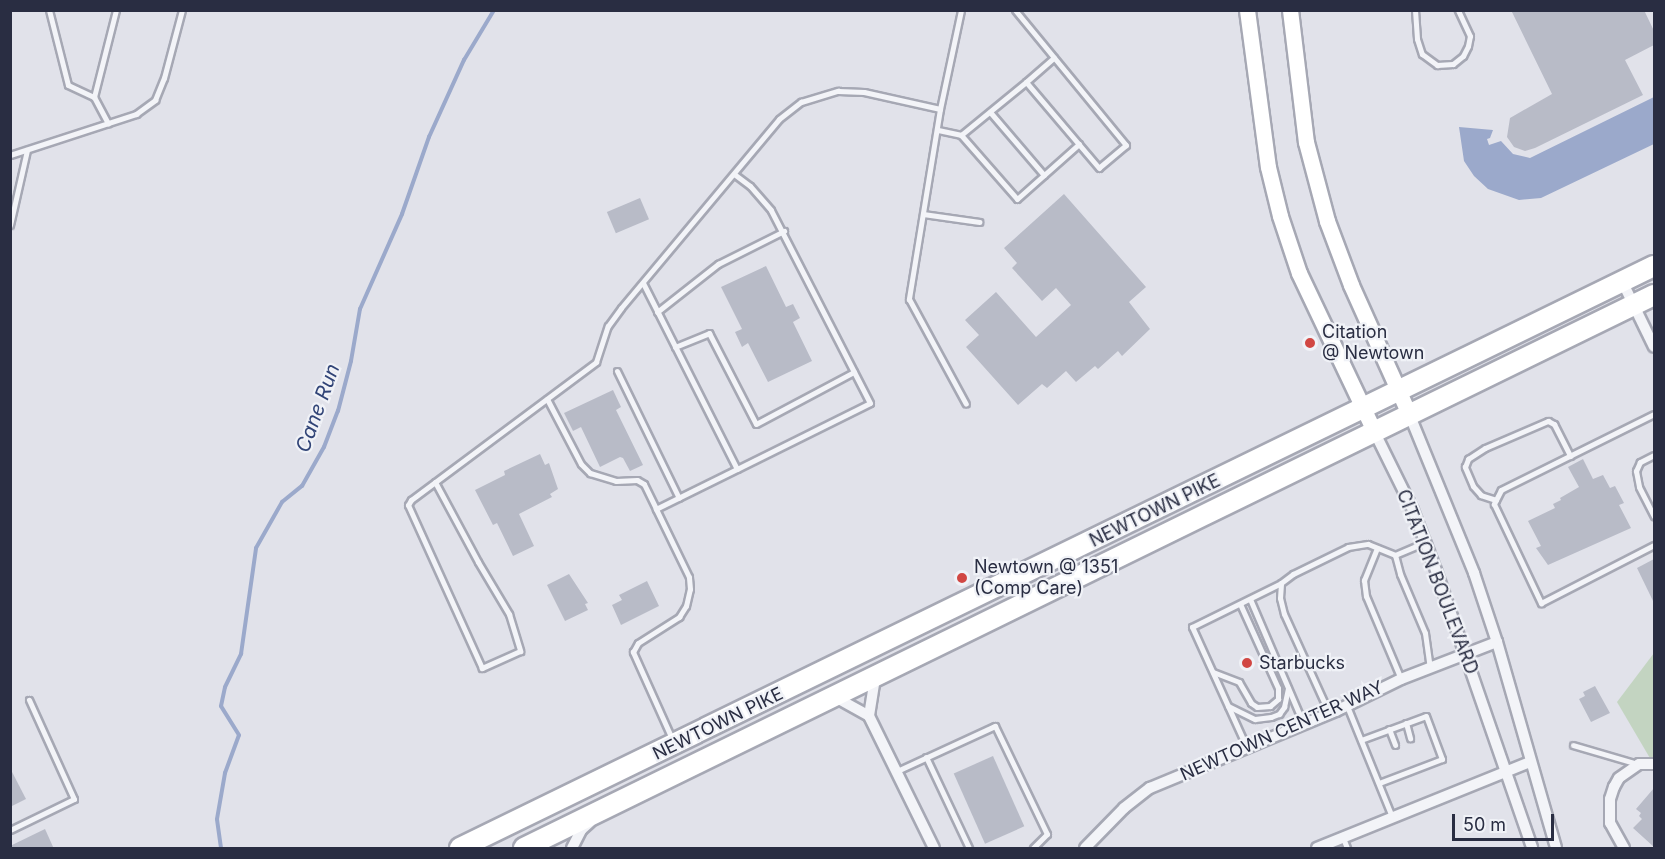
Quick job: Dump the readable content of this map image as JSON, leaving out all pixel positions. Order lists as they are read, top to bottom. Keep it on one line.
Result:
{"streets":{"highway":["NEWTOWN PIKE"],"main road":["CITATION BOULEVARD"],"street":["NEWTOWN CENTER WAY"]},"crossings":[["NEWTOWN PIKE","CITATION BOULEVARD"],["CITATION BOULEVARD","NEWTOWN CENTER WAY"]],"water":["Cane Run"],"places":["Citation @ Newtown","Newtown @ 1351 (Comp Care)","Starbucks"],"scale_bar":"50 m"}
